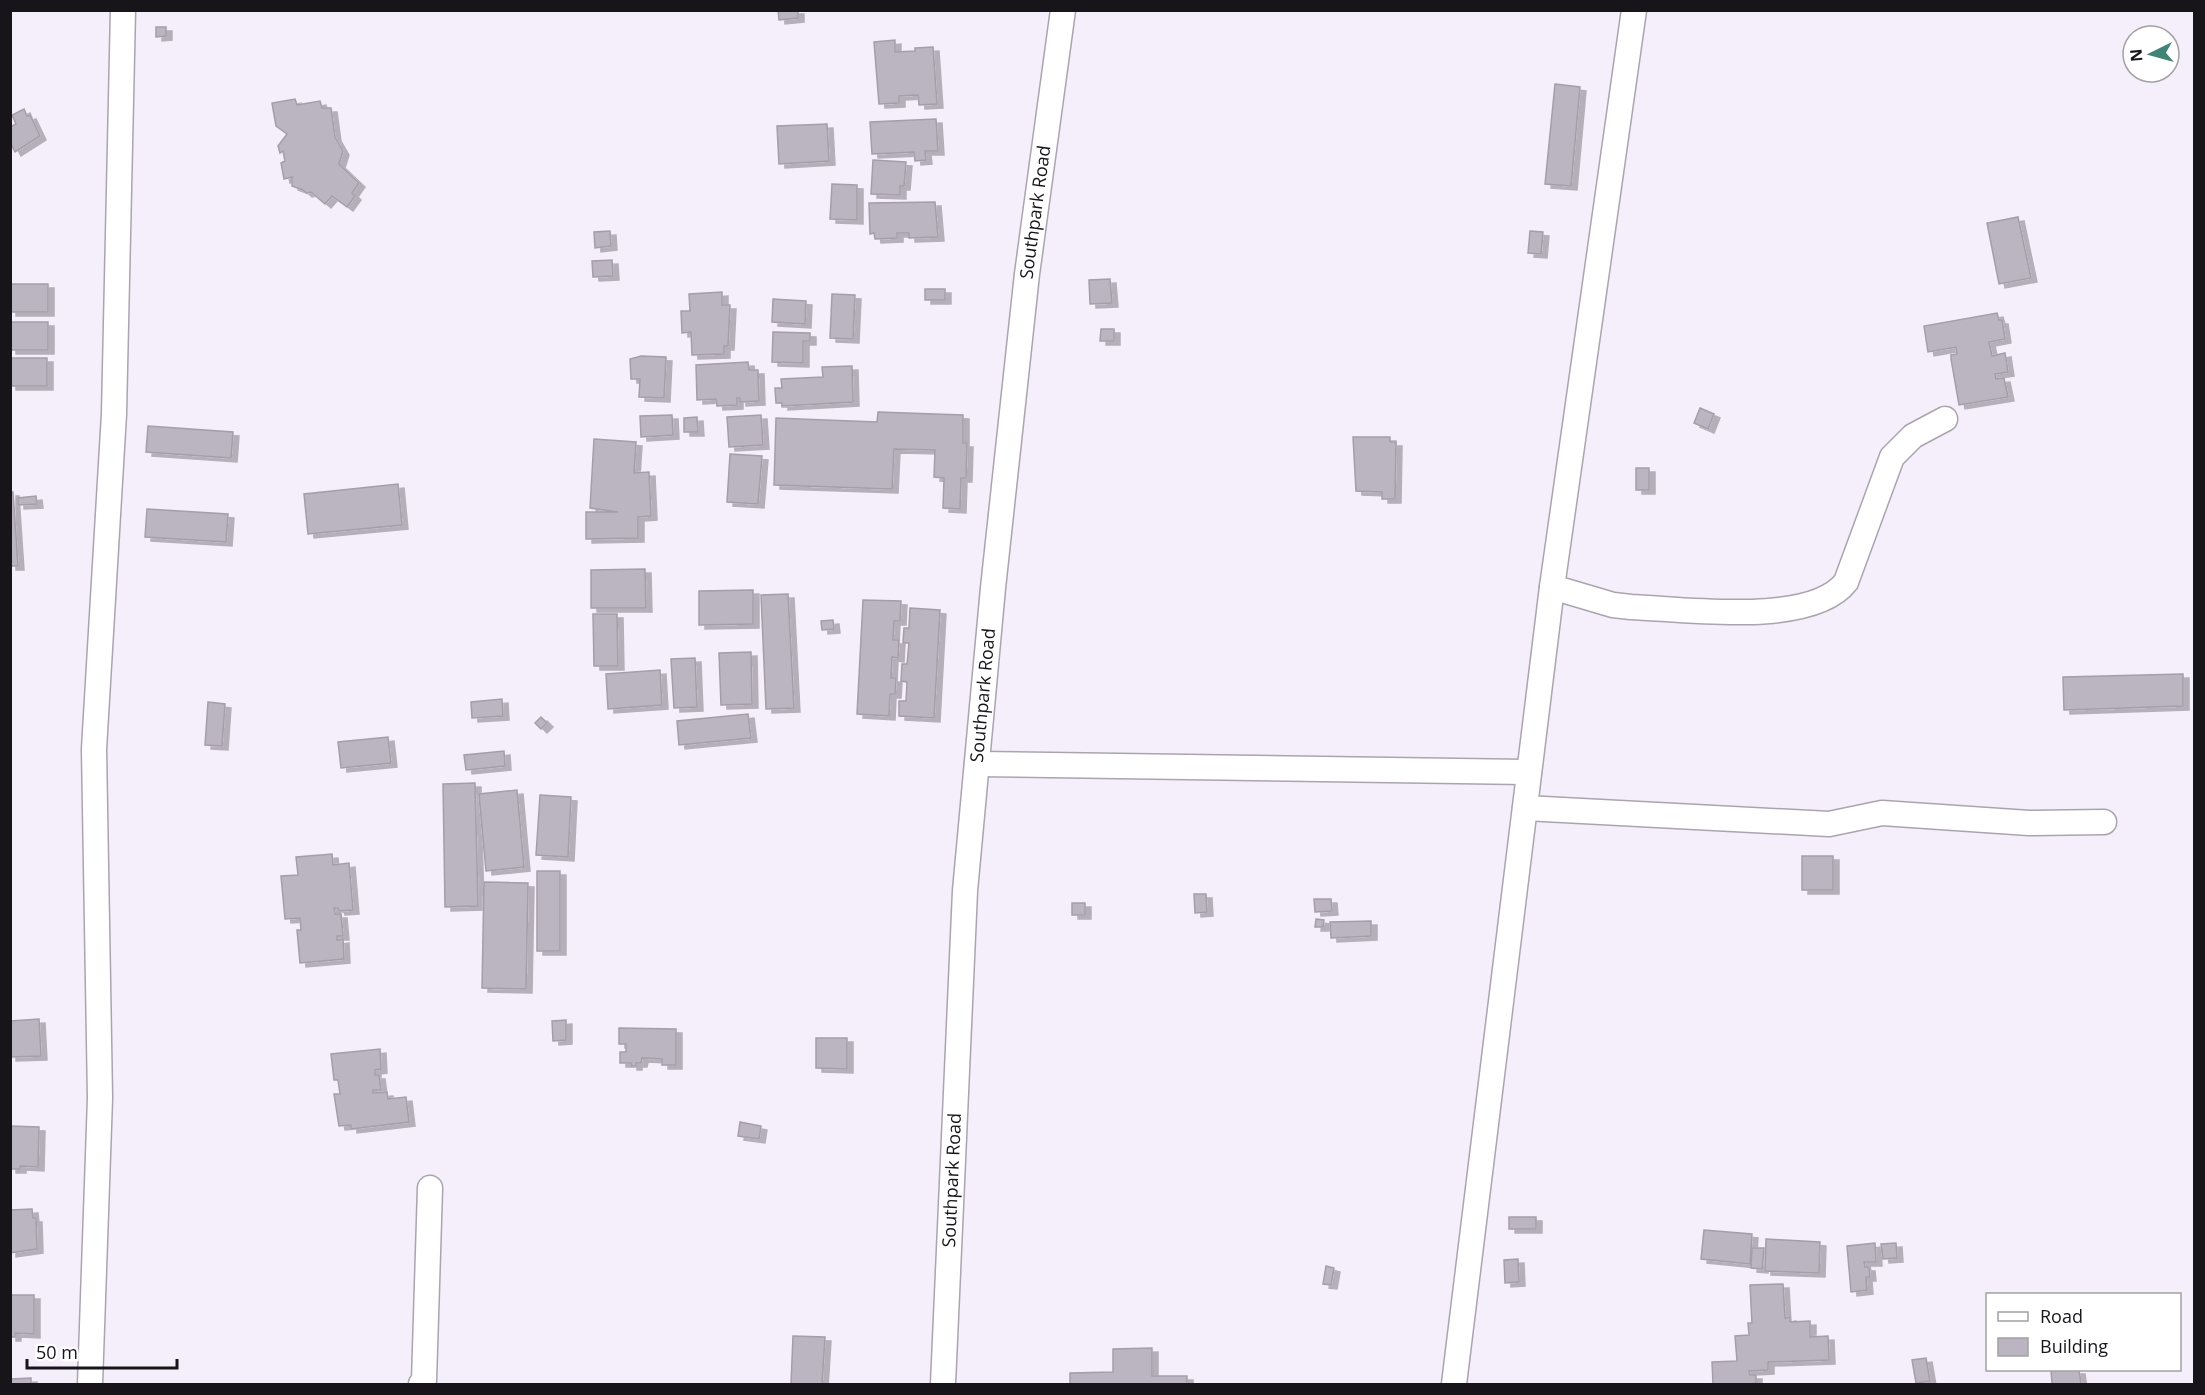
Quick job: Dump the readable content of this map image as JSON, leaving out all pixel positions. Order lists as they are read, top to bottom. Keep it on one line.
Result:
{"streets":{"street":["Southpark Road"]},"legend":["Road","Building"],"scale_bar":"50 m","north":"left"}
